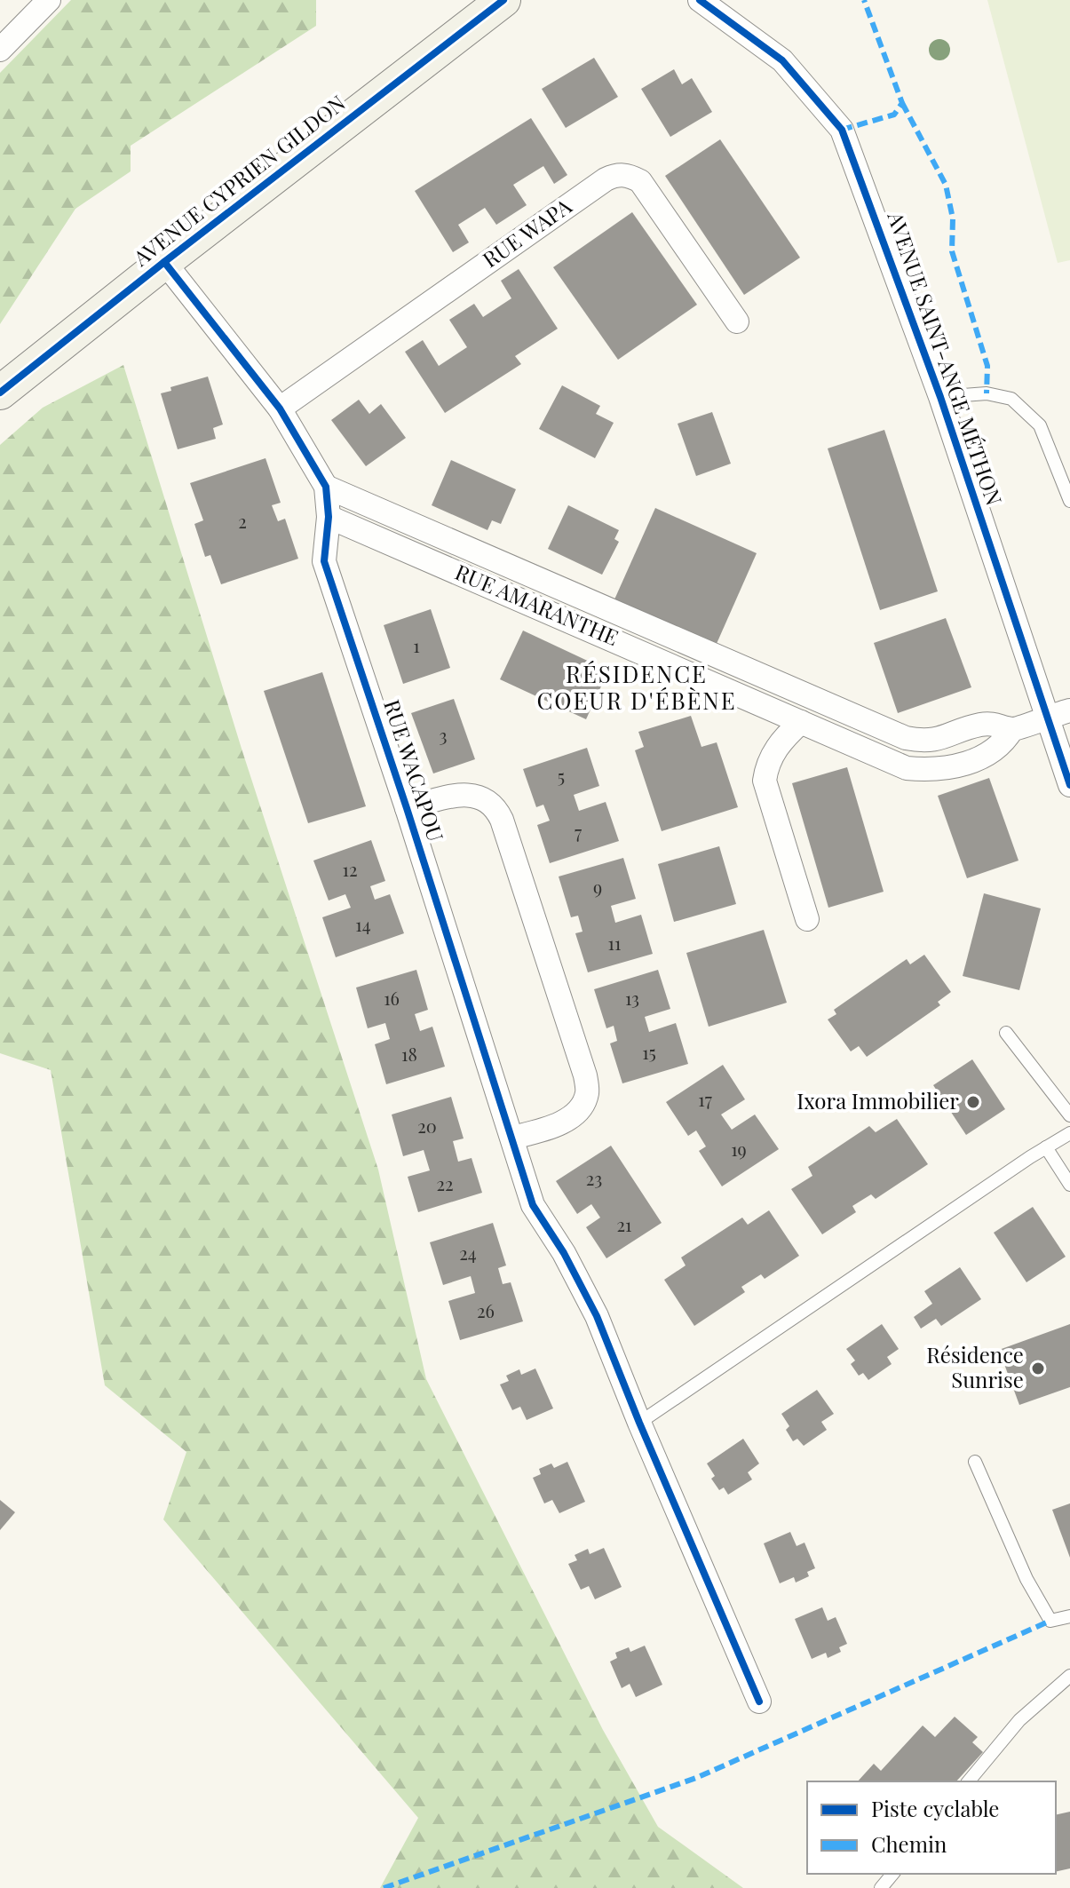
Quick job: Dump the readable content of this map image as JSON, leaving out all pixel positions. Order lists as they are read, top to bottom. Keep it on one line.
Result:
{"streets":{"street":["AVENUE CYPRIEN GILDON","RUE WAPA","AVENUE SAINT-ANGE MÉTHON","RUE AMARANTHE","RUE WACAPOU"]},"crossings":[["AVENUE CYPRIEN GILDON","RUE WACAPOU"],["RUE WAPA","RUE WACAPOU"],["AVENUE SAINT-ANGE MÉTHON","RUE AMARANTHE"],["RUE AMARANTHE","RUE WACAPOU"]],"districts":["RÉSIDENCE COEUR D'ÉBÈNE"],"places":["Ixora Immobilier","Résidence Sunrise"],"house_numbers":["2","1","3","5","7","12","9","14","11","16","13","15","18","17","20","19","23","22","21","24","26"],"legend":["Piste cyclable","Chemin"]}
